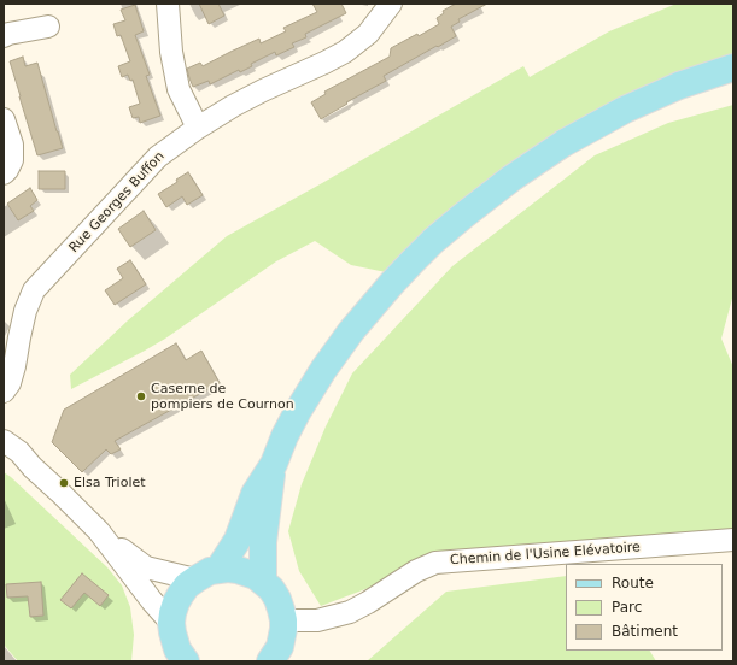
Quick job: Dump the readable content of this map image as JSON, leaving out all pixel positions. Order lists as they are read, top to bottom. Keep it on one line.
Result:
{"streets":{"street":["Rue Georges Buffon","Chemin de l'Usine Elévatoire"]},"places":["Caserne de pompiers de Cournon","Elsa Triolet"],"legend":["Route","Parc","Bâtiment"]}
